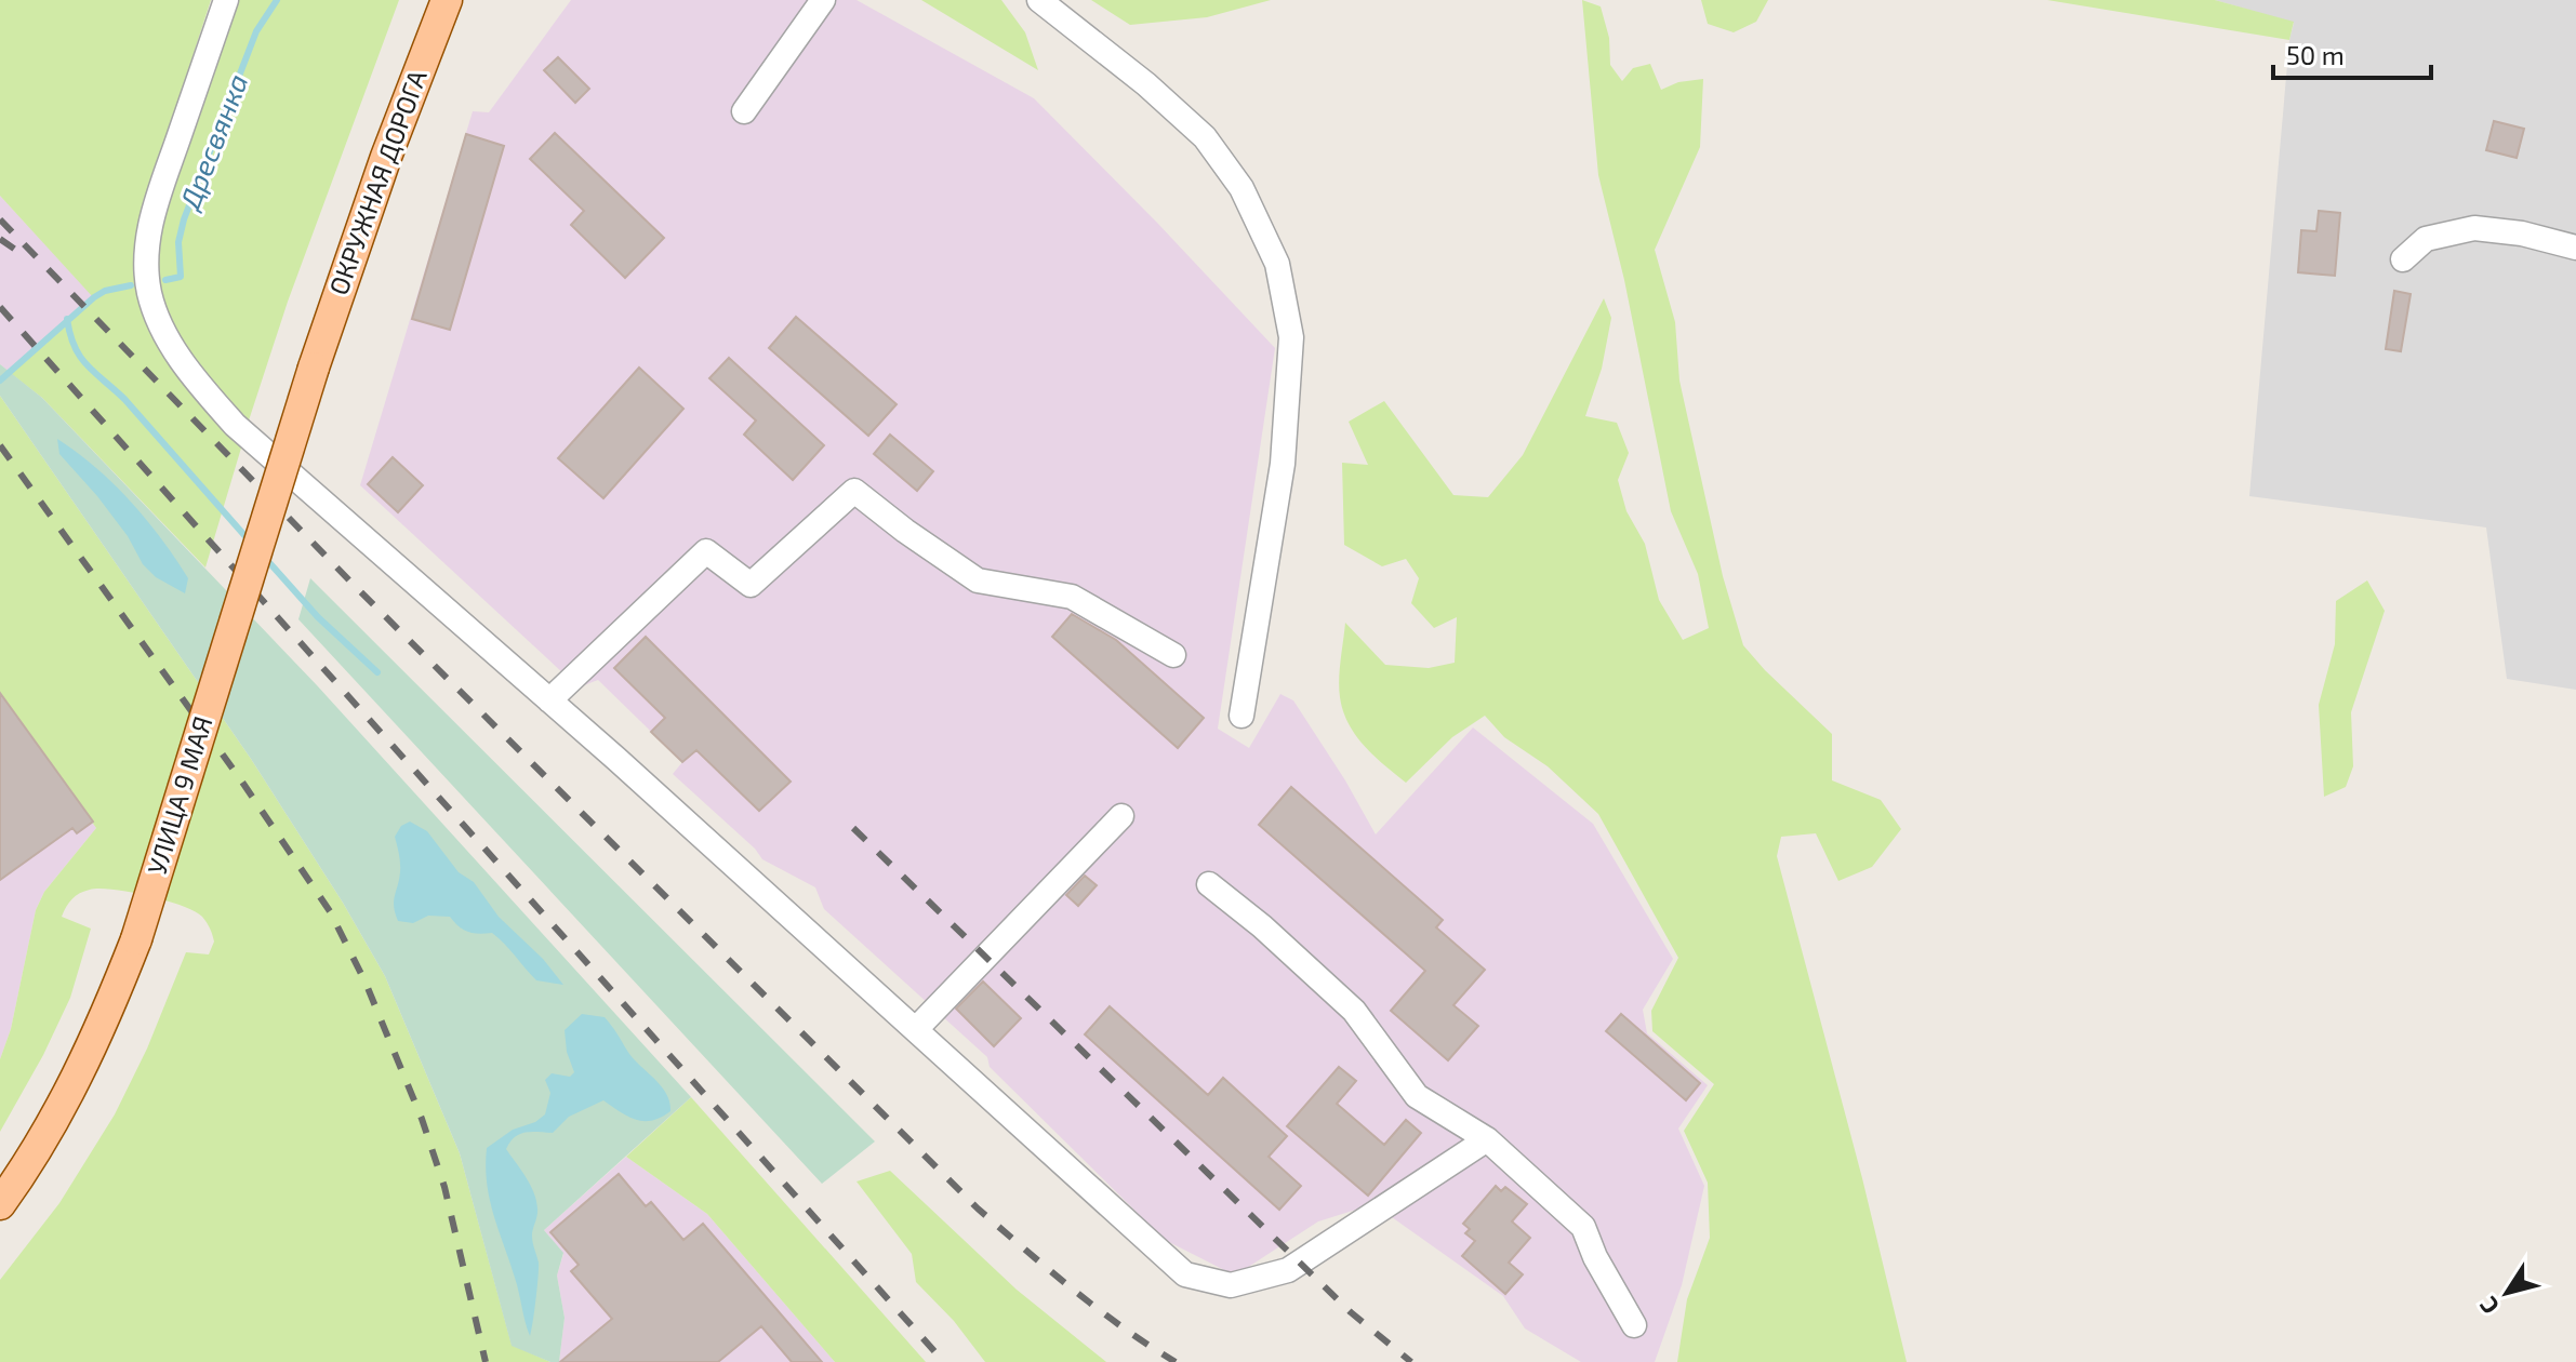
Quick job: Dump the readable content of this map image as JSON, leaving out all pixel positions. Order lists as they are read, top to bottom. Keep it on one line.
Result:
{"streets":{"main road":["ОКРУЖНАЯ ДОРОГА","УЛИЦА 9 МАЯ"]},"crossings":[["ОКРУЖНАЯ ДОРОГА","УЛИЦА 9 МАЯ"]],"water":["Дресвянка"],"scale_bar":"50 m","north":"bottom left"}
